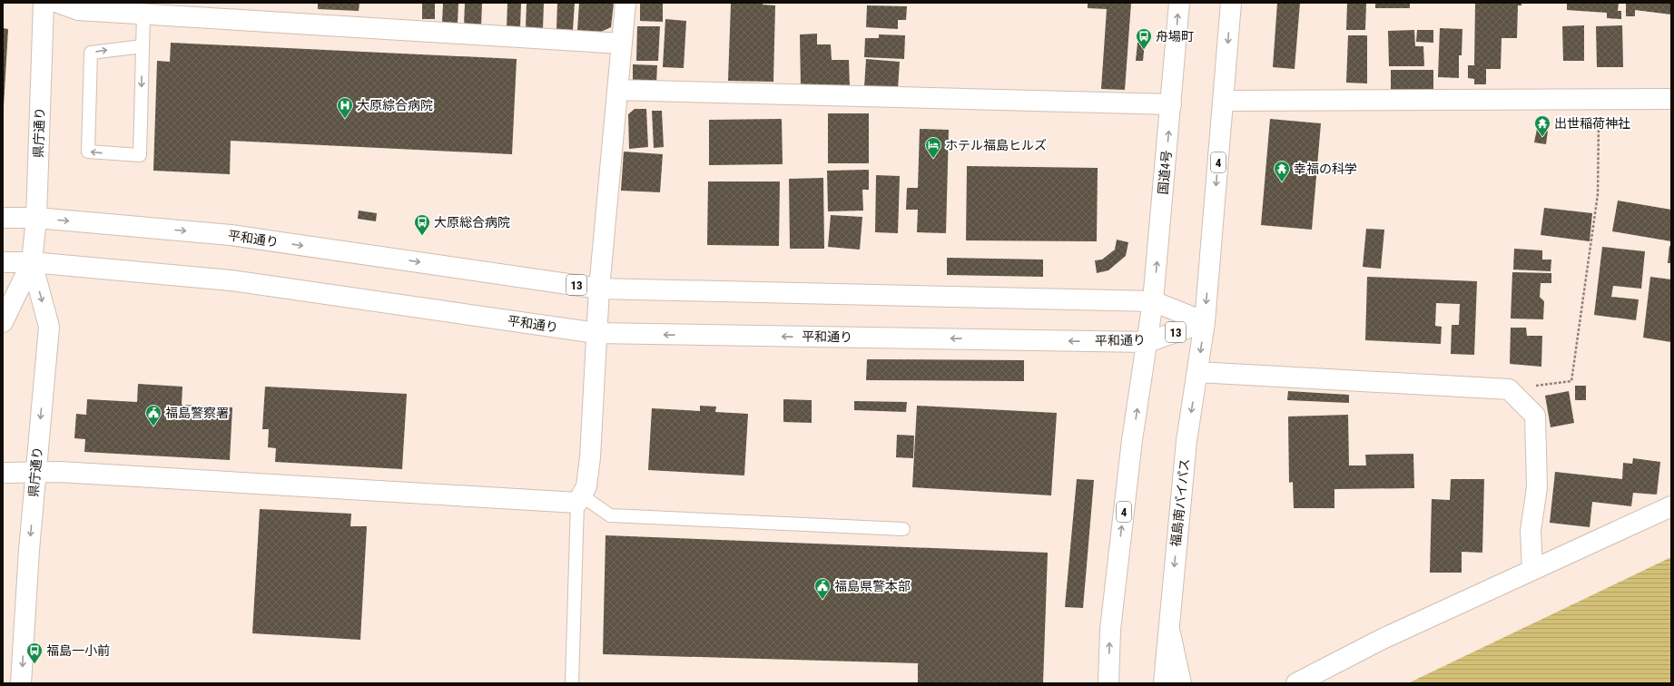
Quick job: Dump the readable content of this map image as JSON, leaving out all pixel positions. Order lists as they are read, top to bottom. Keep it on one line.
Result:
{"streets":{"main road":["県庁通り","4","国道4号","平和通り","13","福島南バイパス"]},"crossings":[["県庁通り","平和通り"],["4","国道4号"],["4","平和通り"],["4","福島南バイパス"],["国道4号","平和通り"],["平和通り","福島南バイパス"]],"one_way":["県庁通り"],"places":{"bus stop":["舟場町","大原総合病院","福島一小前"],"hospital":["大原綜合病院"],"temple":["出世稲荷神社","幸福の科学"],"hotel":["ホテル福島ヒルズ"],"public building":["福島警察署","福島県警本部"]}}
